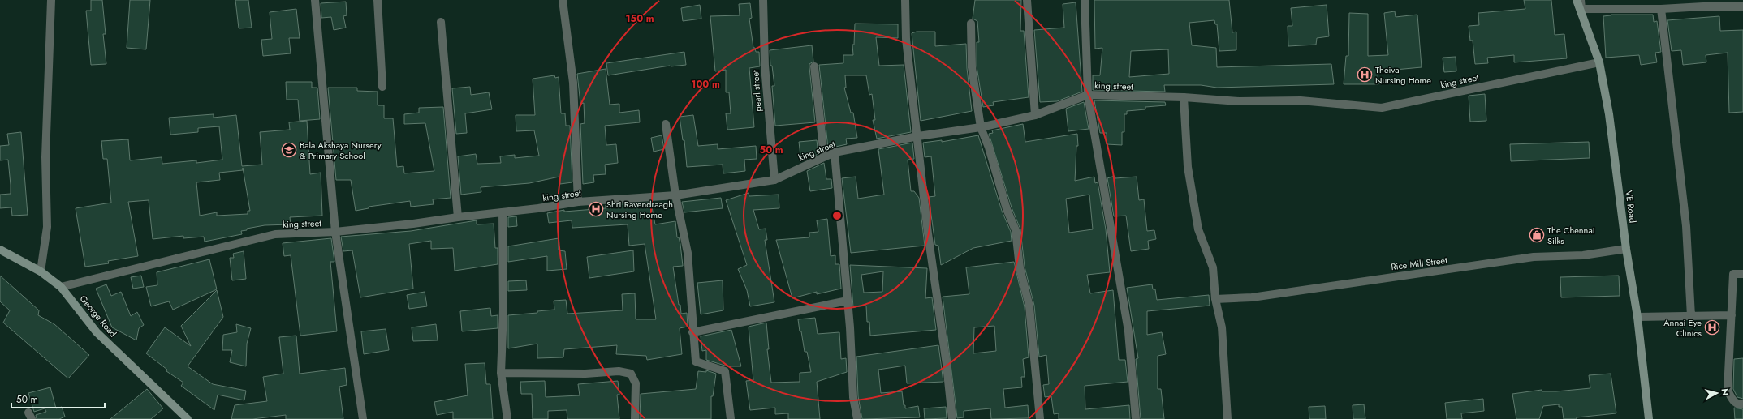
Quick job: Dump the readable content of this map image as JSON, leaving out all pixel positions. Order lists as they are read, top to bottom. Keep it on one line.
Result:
{"streets":{"main road":["VE Road","George Road"],"street":["king street","pearl street","Rice Mill Street"]},"crossings":[["king street","pearl street"],["king street","VE Road"],["king street","George Road"],["VE Road","Rice Mill Street"]],"places":{"hospital":["Theiva Nursing Home","Shri Ravendraagh Nursing Home","Annai Eye Clinics"],"school or university":["Bala Akshaya Nursery & Primary School"],"shop":["The Chennai Silks"]},"scale_bar":"50 m","north":"right","rings":["150 m","100 m","50 m"]}
